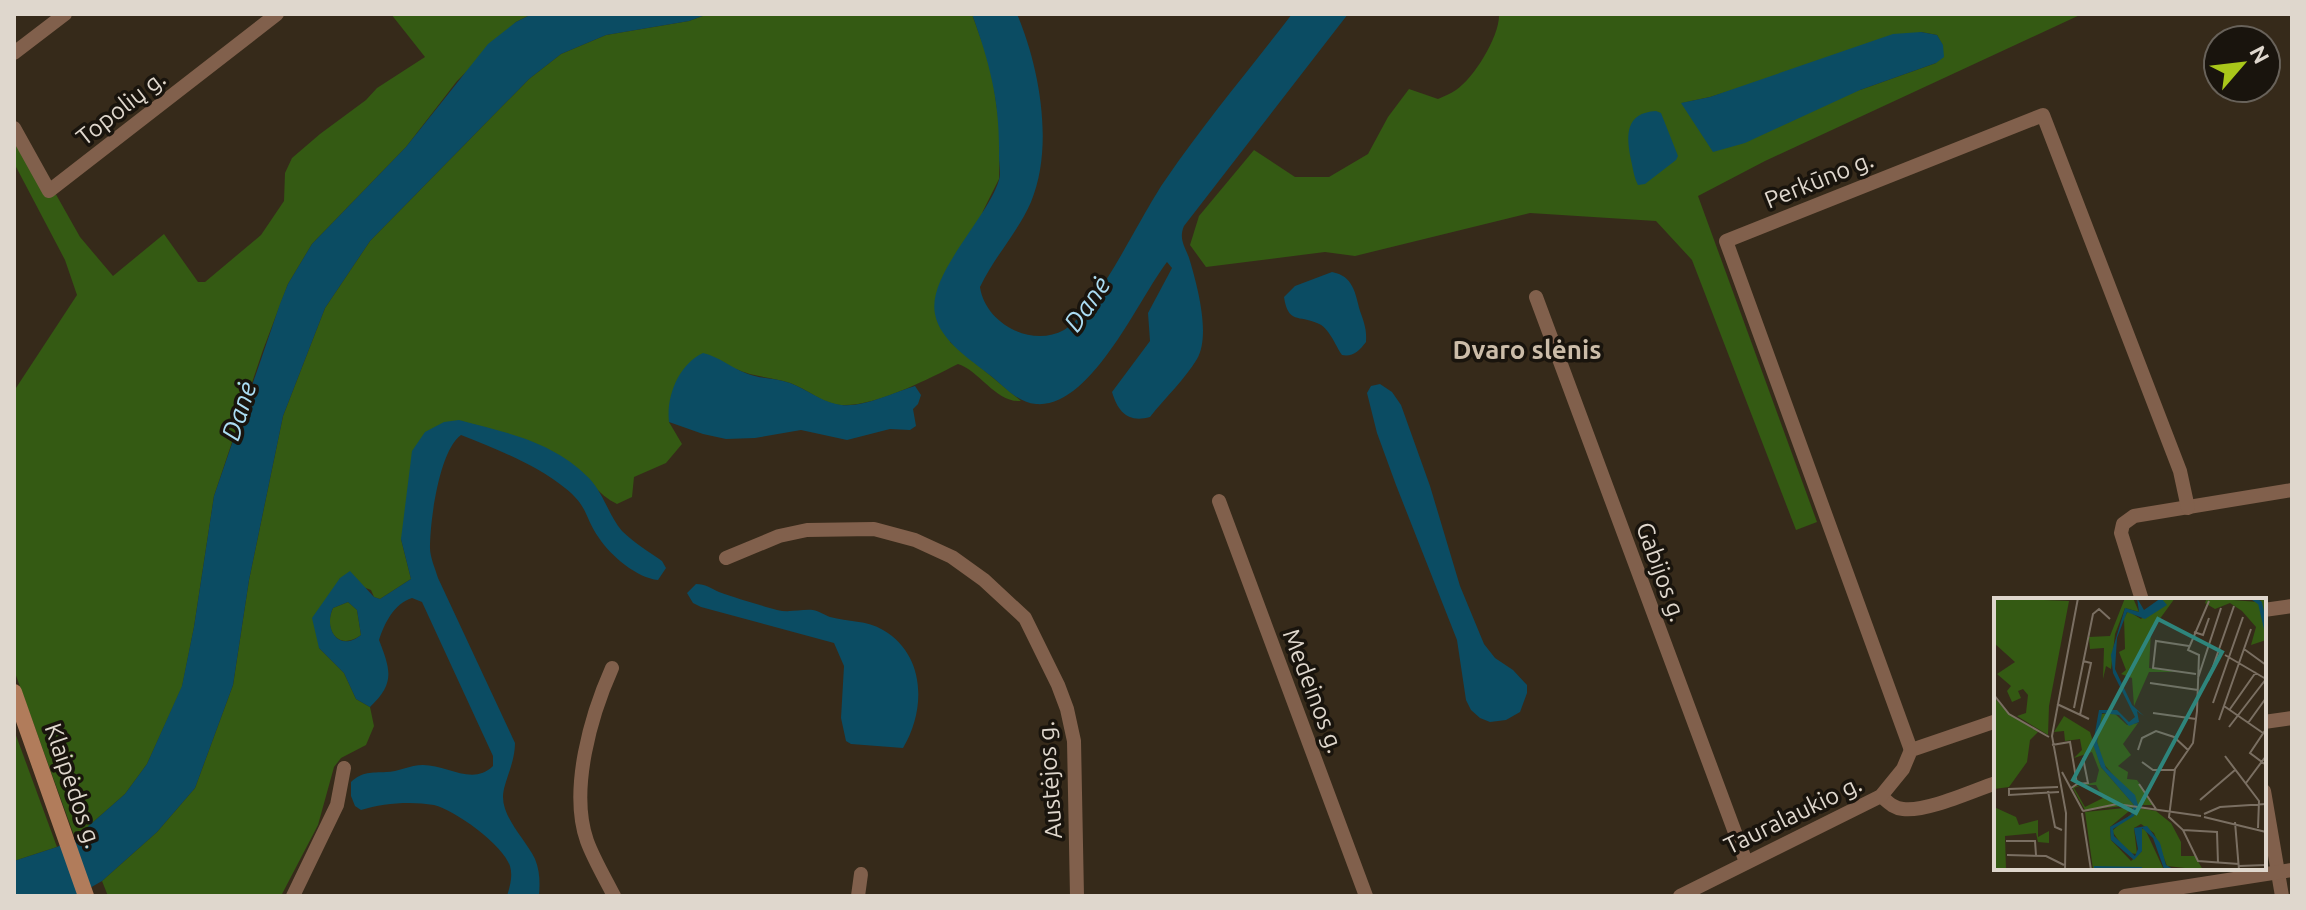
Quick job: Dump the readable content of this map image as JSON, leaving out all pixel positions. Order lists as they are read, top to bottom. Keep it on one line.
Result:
{"streets":{"main road":["Klaipėdos g."],"street":["Topolių g.","Perkūno g.","Gabijos g.","Medeinos g.","Austėjos g.","Tauralaukio g."]},"crossings":[["Perkūno g.","Tauralaukio g."],["Gabijos g.","Tauralaukio g."]],"districts":["Dvaro slėnis"],"water":["Danė"],"north":"top right"}
